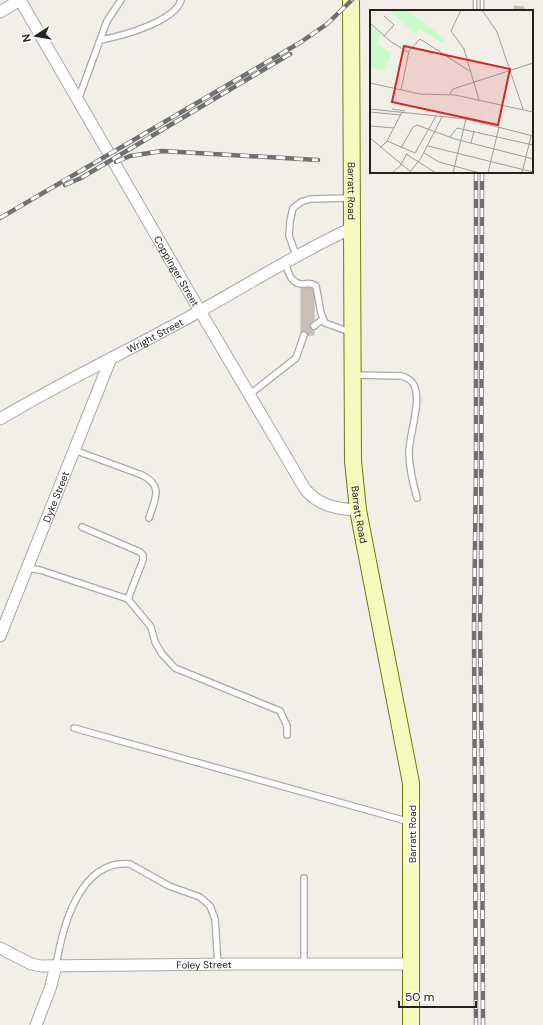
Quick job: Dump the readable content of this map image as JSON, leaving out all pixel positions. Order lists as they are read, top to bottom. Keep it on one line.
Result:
{"streets":{"main road":["Barratt Road"],"street":["Coppinger Street","Wright Street","Dyke Street","Foley Street"]},"crossings":[["Barratt Road","Coppinger Street"],["Barratt Road","Wright Street"],["Barratt Road","Foley Street"],["Coppinger Street","Wright Street"],["Wright Street","Dyke Street"]],"scale_bar":"50 m","north":"left"}
